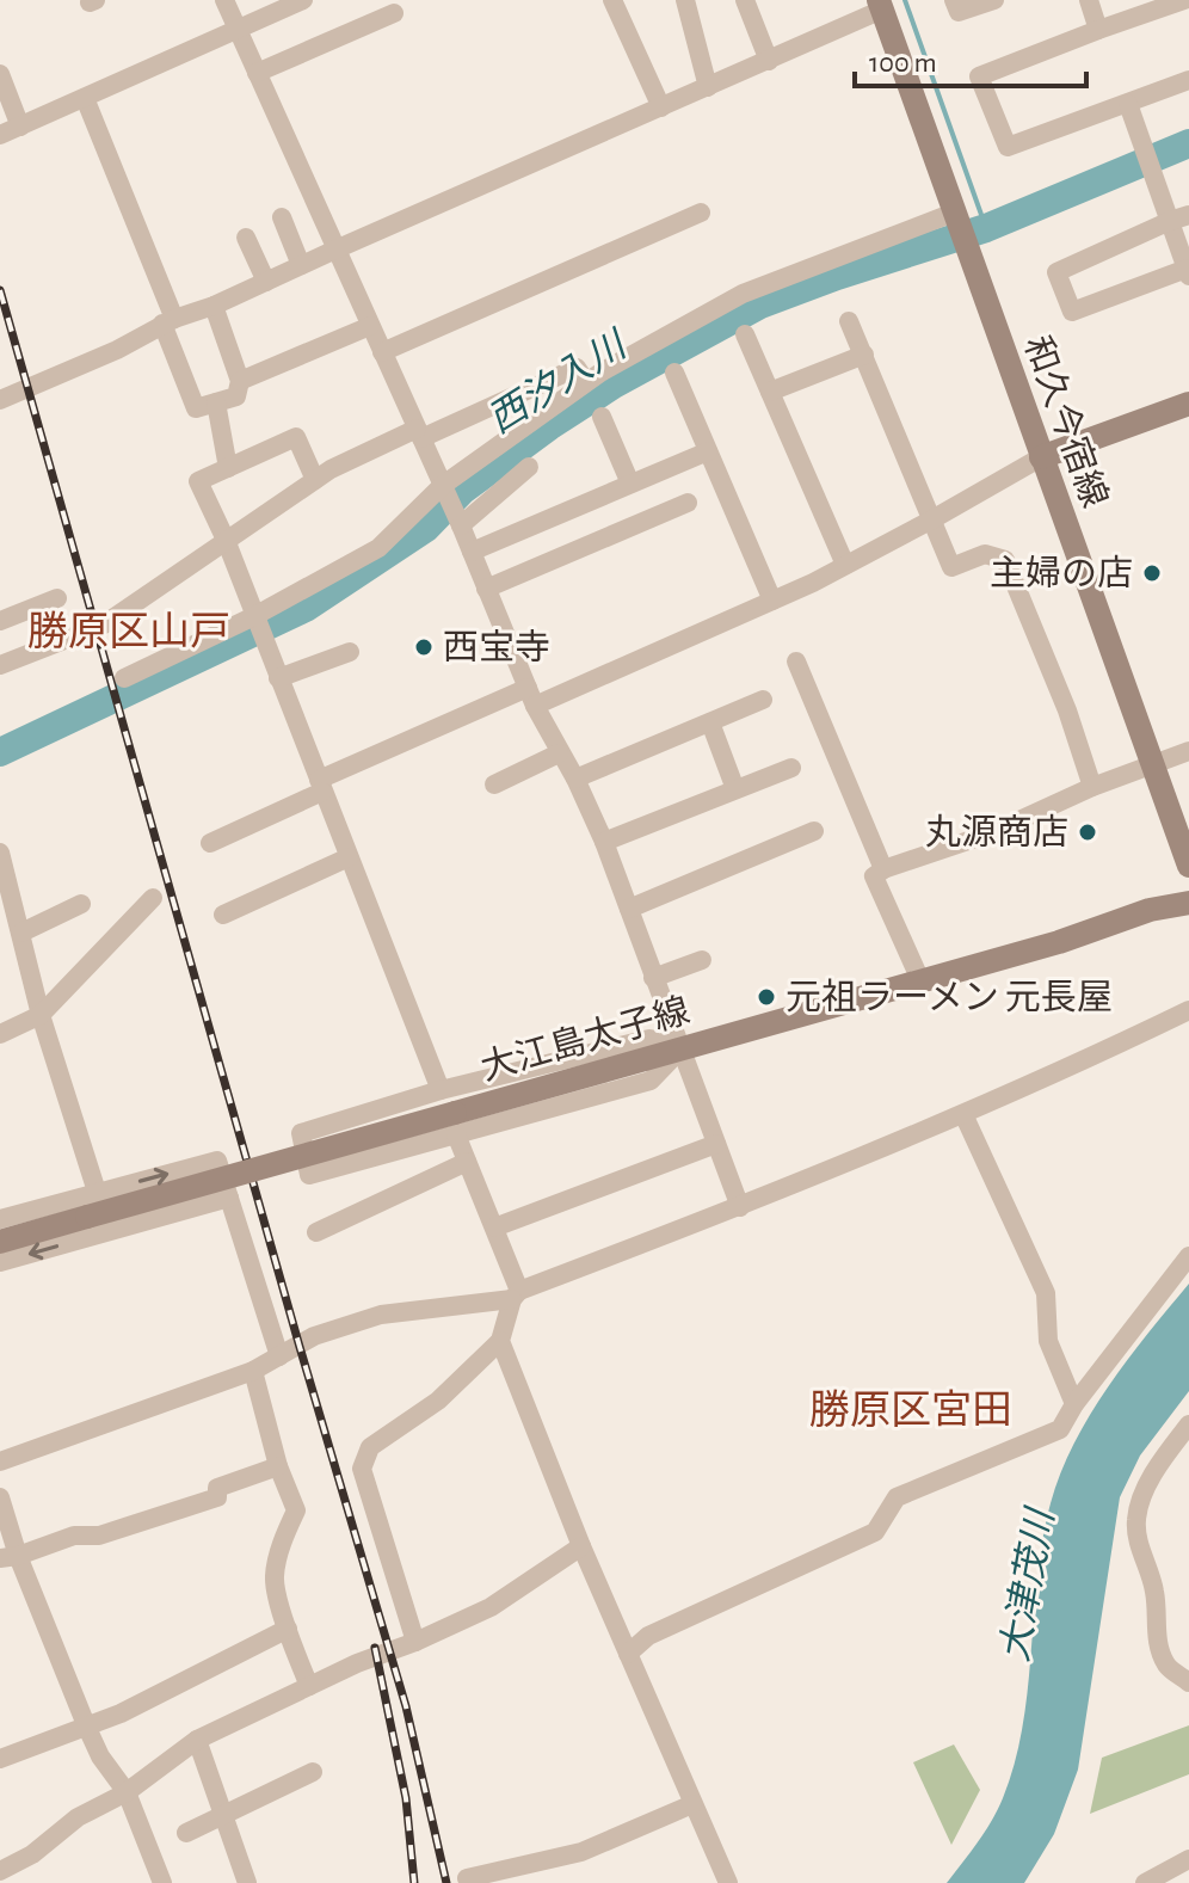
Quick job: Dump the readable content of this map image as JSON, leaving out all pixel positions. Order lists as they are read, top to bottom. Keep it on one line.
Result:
{"streets":{"main road":["和久今宿線","大江島太子線"]},"districts":["勝原区山戸","勝原区宮田"],"water":["西汐入川","大津茂川"],"places":["主婦の店","西宝寺","丸源商店","元祖ラーメン 元長屋"],"scale_bar":"100 m"}
